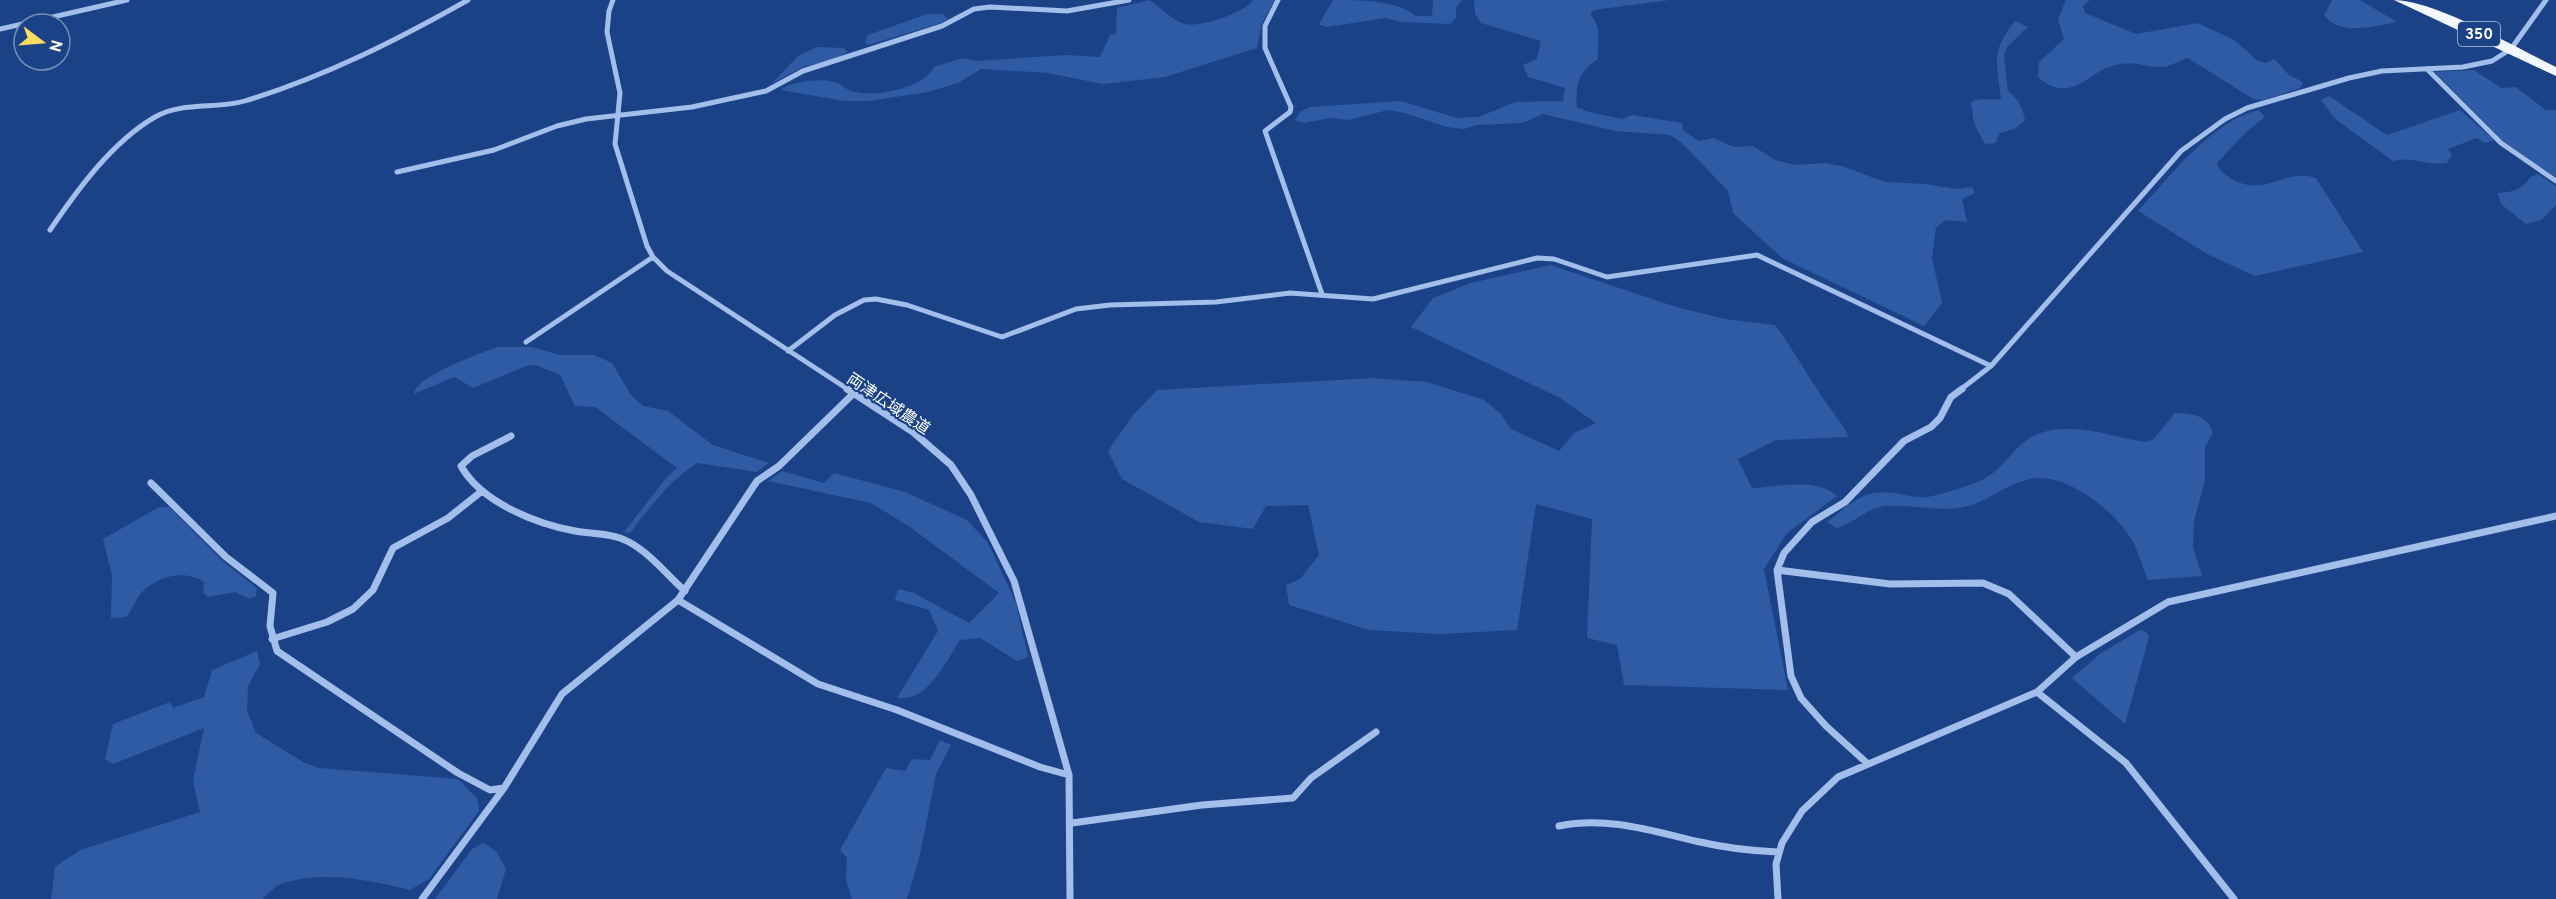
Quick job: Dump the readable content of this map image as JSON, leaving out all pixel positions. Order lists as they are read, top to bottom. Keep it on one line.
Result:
{"streets":{"highway":["350"],"street":["両津広域農道"]},"north":"right"}
